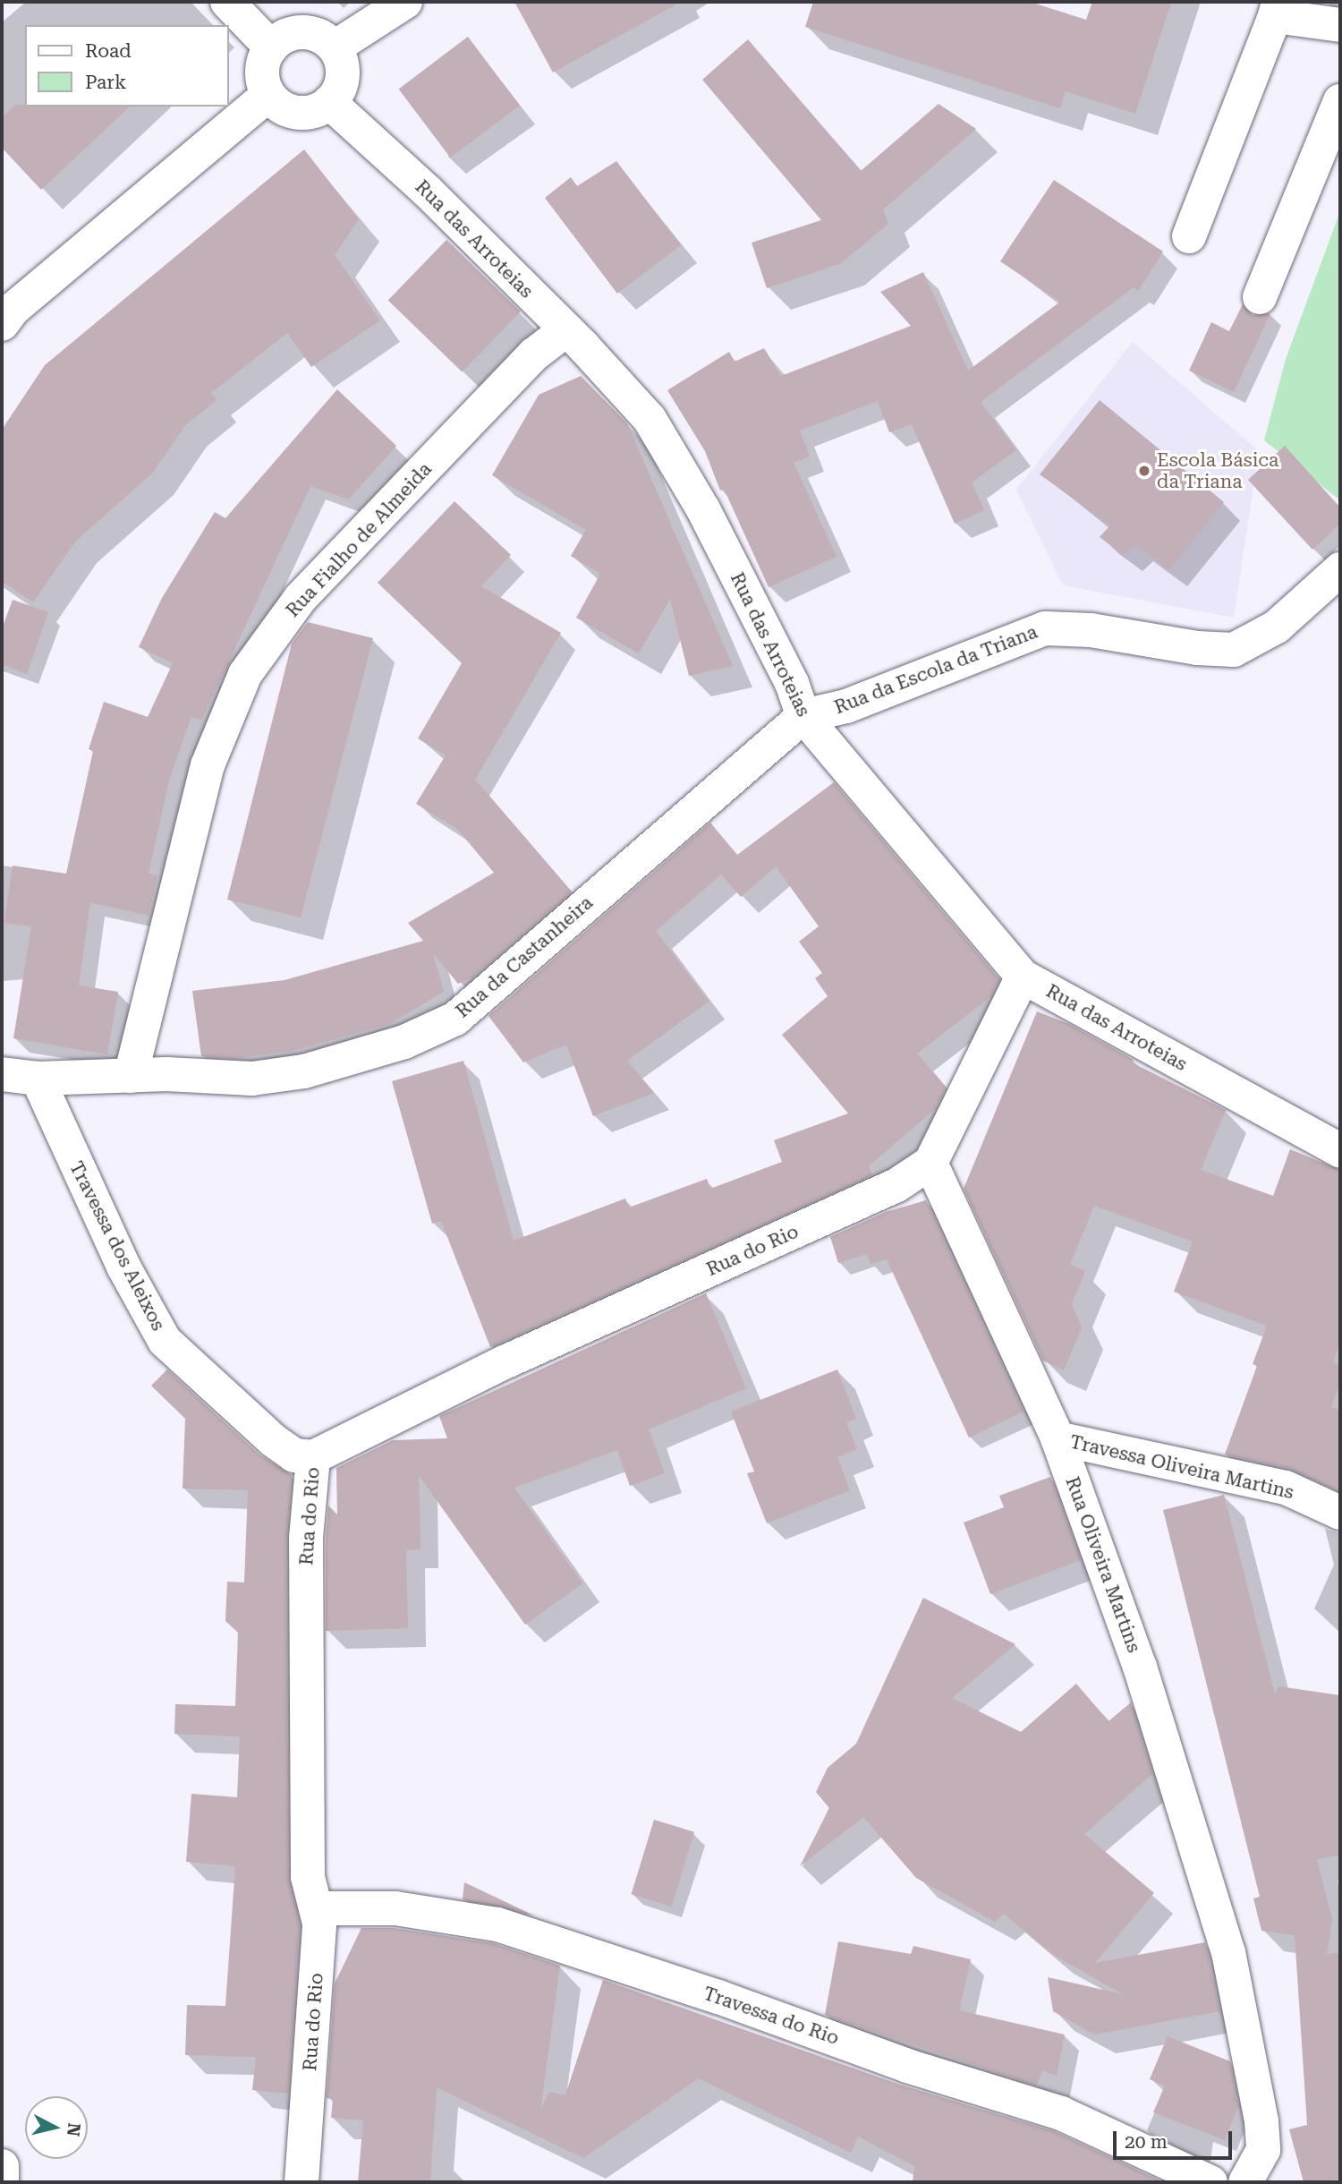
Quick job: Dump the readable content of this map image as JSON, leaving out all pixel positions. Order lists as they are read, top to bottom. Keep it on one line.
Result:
{"streets":{"street":["Rua das Arroteias","Rua Fialho de Almeida","Rua da Escola da Triana","Rua da Castanheira","Travessa dos Aleixos","Rua do Rio","Travessa Oliveira Martins","Rua Oliveira Martins","Travessa do Rio"]},"crossings":[["Rua das Arroteias","Rua Fialho de Almeida"],["Rua das Arroteias","Rua da Escola da Triana"],["Rua das Arroteias","Rua da Castanheira"],["Rua Fialho de Almeida","Rua da Castanheira"],["Rua da Escola da Triana","Rua da Castanheira"],["Rua da Castanheira","Travessa dos Aleixos"],["Travessa dos Aleixos","Rua do Rio"],["Rua do Rio","Rua Oliveira Martins"],["Rua do Rio","Travessa do Rio"],["Travessa Oliveira Martins","Rua Oliveira Martins"]],"places":["Escola Básica da Triana"],"legend":["Road","Park"],"scale_bar":"20 m","north":"right"}
